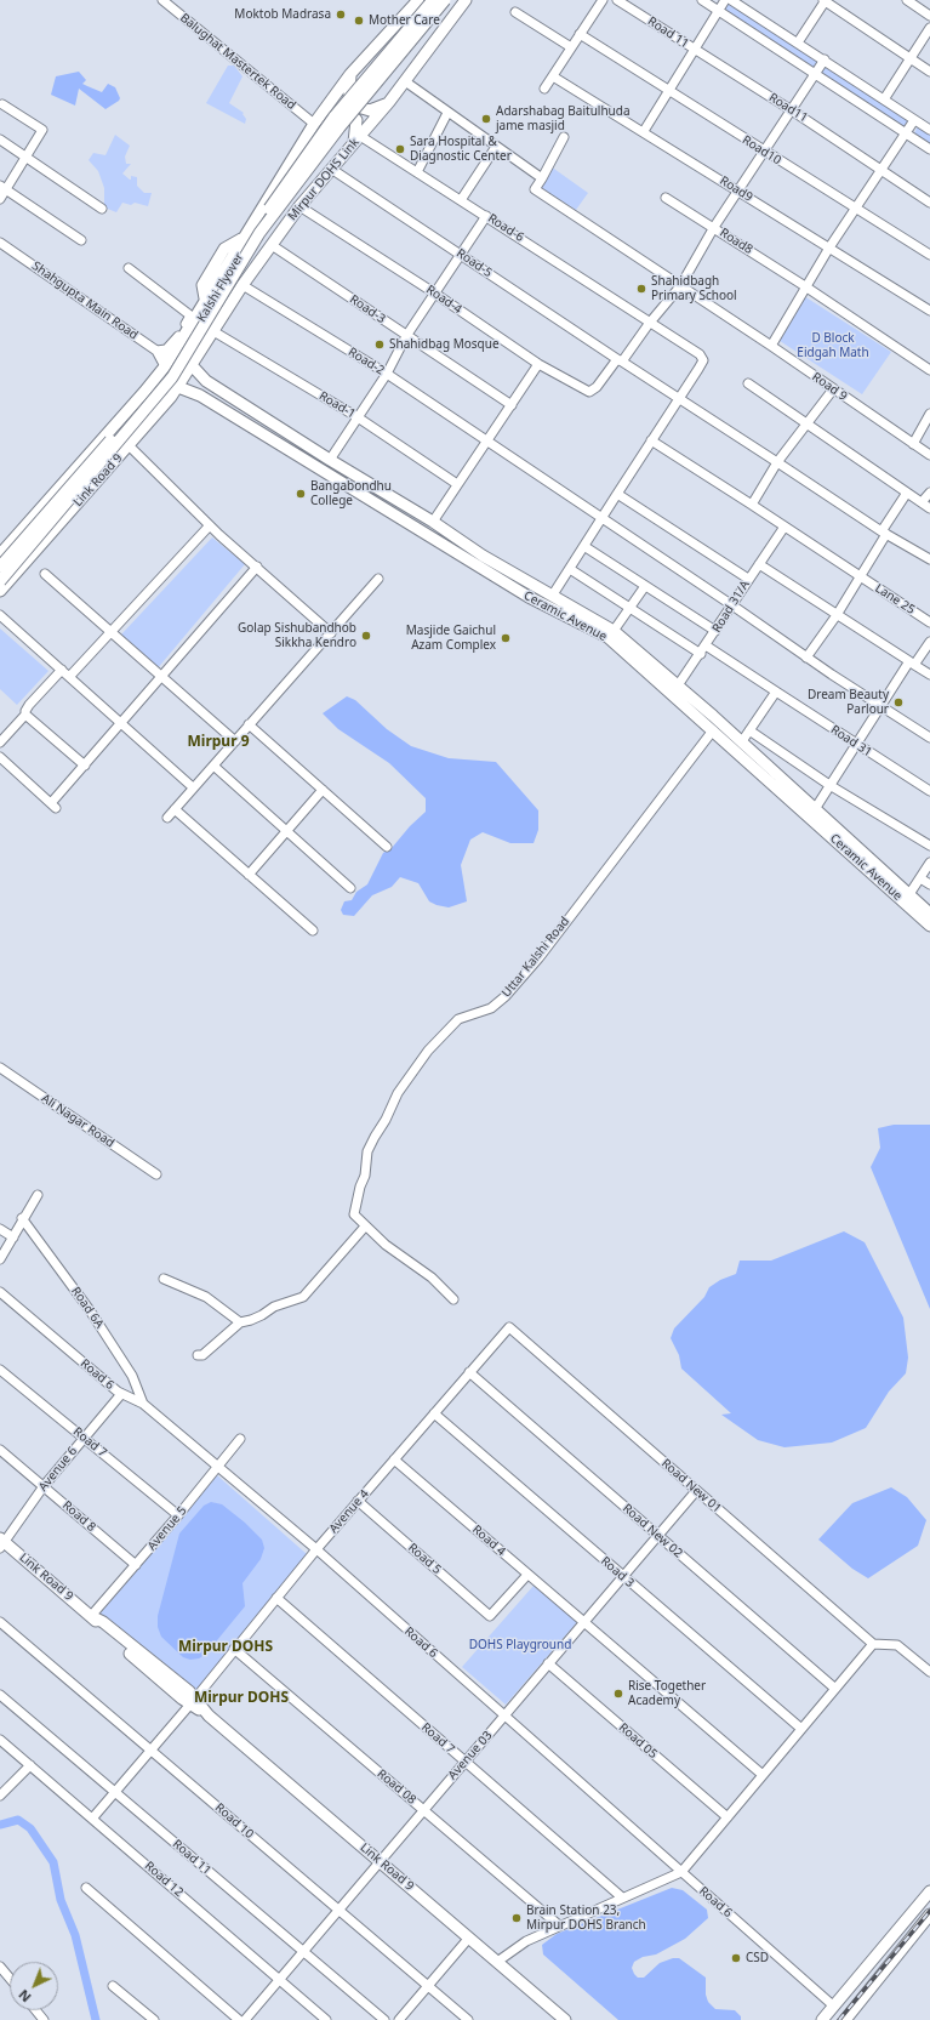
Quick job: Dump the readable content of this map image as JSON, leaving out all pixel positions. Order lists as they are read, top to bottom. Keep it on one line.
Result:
{"streets":{"main road":["Mirpur DOHS Link","Kalshi Flyover","Link Road 9","Ceramic Avenue"],"street":["Road 11","Balughat Mastertek Road","Road11","Road10","Road9","Road-6","Road8","Road-5","Road-4","Shahgupta Main Road","Road-3","Road-2","Road 9","Road-1","Lane 25","Road 31/A","Road 31","Uttar Kalshi Road","Ali Nagar Road","Road 6A","Road 6","Road 7","Avenue 6","Road New 01","Avenue 4","Road 8","Avenue 5","Road New 02","Road 4","Road 5","Road 3","Road 05","Avenue 03","Road 08","Road 10","Road 12"]},"crossings":[["Road 11","Road11"],["Road 11","Avenue 4"],["Road 11","Avenue 03"],["Mirpur DOHS Link","Road-6"],["Mirpur DOHS Link","Road-5"],["Mirpur DOHS Link","Road-4"],["Mirpur DOHS Link","Road-3"],["Mirpur DOHS Link","Road-2"],["Mirpur DOHS Link","Road-1"],["Mirpur DOHS Link","Link Road 9"],["Mirpur DOHS Link","Ceramic Avenue"],["Road-6","Road-5"],["Road-5","Road-4"],["Shahgupta Main Road","Link Road 9"],["Road-2","Road 31/A"],["Link Road 9","Ceramic Avenue"],["Link Road 9","Avenue 6"],["Link Road 9","Avenue 4"],["Link Road 9","Avenue 5"],["Link Road 9","Avenue 03"],["Lane 25","Road 31/A"],["Road 31/A","Ceramic Avenue"],["Road 31/A","Road 31"],["Ceramic Avenue","Uttar Kalshi Road"],["Road 6A","Road 6"],["Road 6","Avenue 6"],["Road 6","Avenue 4"],["Road 6","Avenue 5"],["Road 6","Avenue 03"],["Road 7","Avenue 6"],["Road 7","Avenue 4"],["Road 7","Avenue 5"],["Road 7","Avenue 03"],["Avenue 6","Road 8"],["Road New 01","Avenue 4"],["Road New 01","Avenue 03"],["Avenue 4","Road New 02"],["Avenue 4","Road 4"],["Avenue 4","Road 5"],["Avenue 4","Road 3"],["Avenue 4","Road 08"],["Avenue 4","Road 10"],["Avenue 4","Road 12"],["Road 8","Avenue 5"],["Road New 02","Avenue 03"],["Road 4","Road 5"],["Road 4","Avenue 03"],["Road 3","Avenue 03"],["Road 05","Avenue 03"],["Avenue 03","Road 08"],["Avenue 03","Road 10"],["Avenue 03","Road 12"]],"districts":["Mirpur 9","Mirpur DOHS","Mirpur DOHS"],"parks":["D Block Eidgah Math","DOHS Playground"],"places":["Moktob Madrasa","Mother Care","Adarshabag Baitulhuda jame masjid","Sara Hospital & Diagnostic Center","Shahidbagh Primary School","Shahidbag Mosque","Bangabondhu College","Golap Sishubandhob Sikkha Kendro","Masjide Gaichul Azam Complex","Dream Beauty Parlour","Rise Together Academy","Brain Station 23, Mirpur DOHS Branch","CSD"],"north":"bottom left"}
